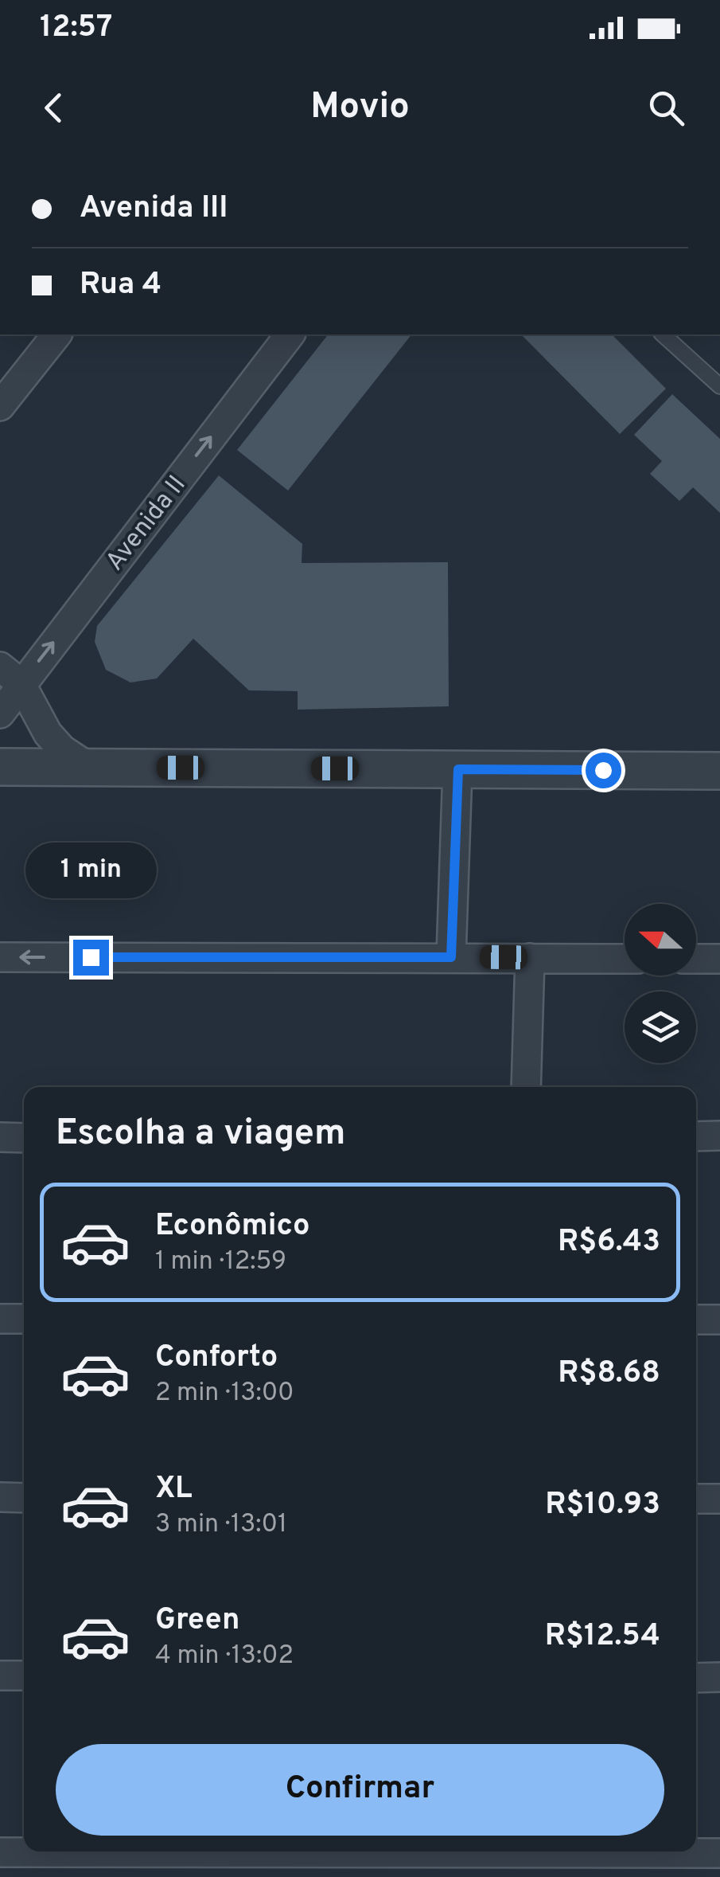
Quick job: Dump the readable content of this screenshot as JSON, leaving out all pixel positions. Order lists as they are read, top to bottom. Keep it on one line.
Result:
{"streets":{"street":["Avenida II"]},"one_way":["Avenida II"],"north":"left","page":{"status":"12:57","header":"Movio","banner":["Avenida III","Rua 4"],"bubble":"1 min","heading":"Escolha a viagem","list":[{"name":"Econômico","note":"1 min · 12:59","value":"R$6.43"},{"name":"Conforto","note":"2 min · 13:00","value":"R$8.68"},{"name":"XL","note":"3 min · 13:01","value":"R$10.93"},{"name":"Green","note":"4 min · 13:02","value":"R$12.54"}],"buttons":"Confirmar"}}
